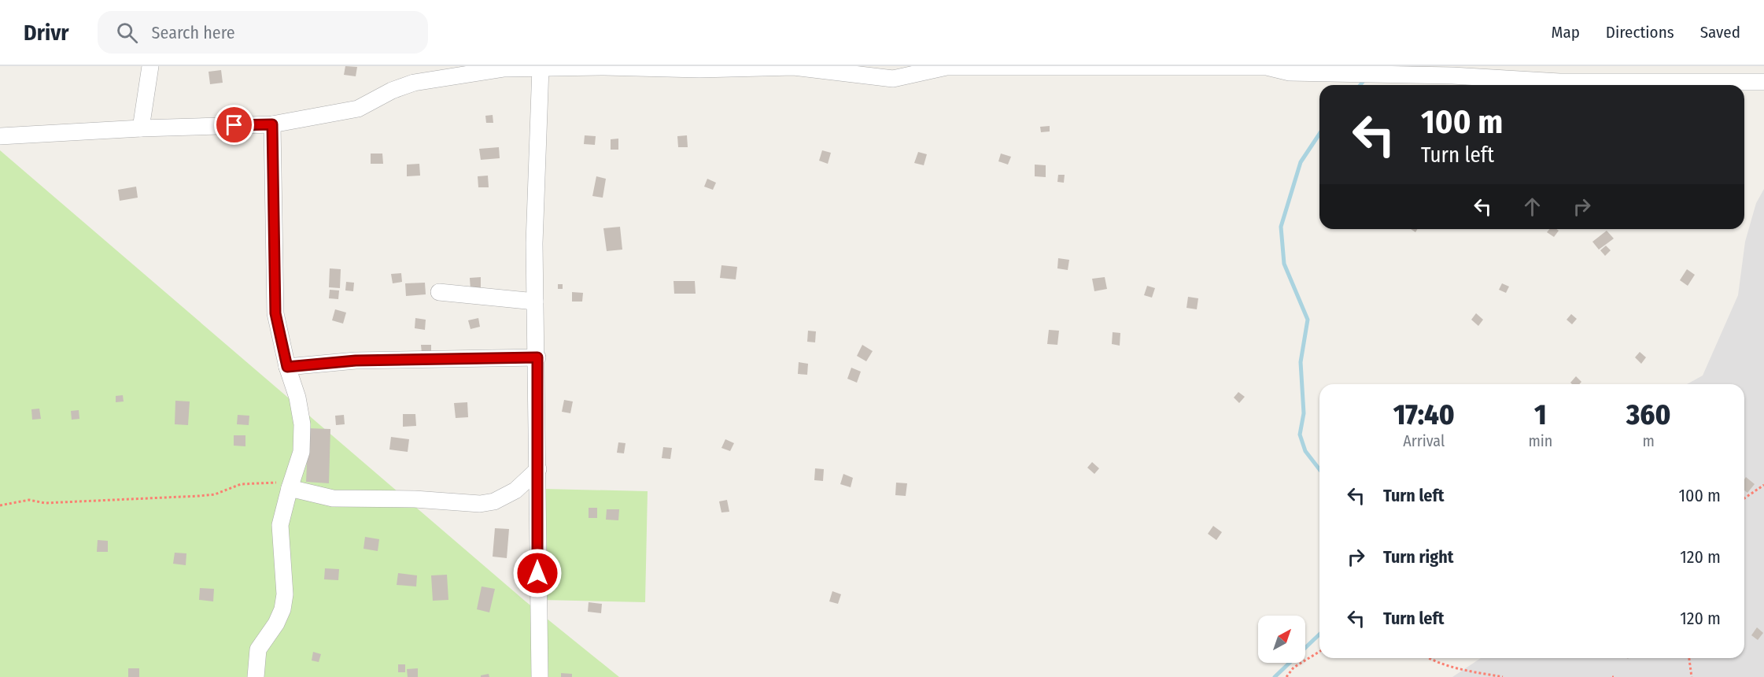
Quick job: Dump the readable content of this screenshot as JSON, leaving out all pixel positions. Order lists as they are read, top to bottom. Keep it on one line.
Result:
{"north":"top right","page":{"header":"Drivr","search":"Search here","nav":["Map","Directions","Saved"],"turn":["100 m","Turn left"],"eta":["17:40","Arrival","1","min","360","m"],"list":[{"name":"Turn left","value":"100 m"},{"name":"Turn right","value":"120 m"},{"name":"Turn left","value":"120 m"}]}}
